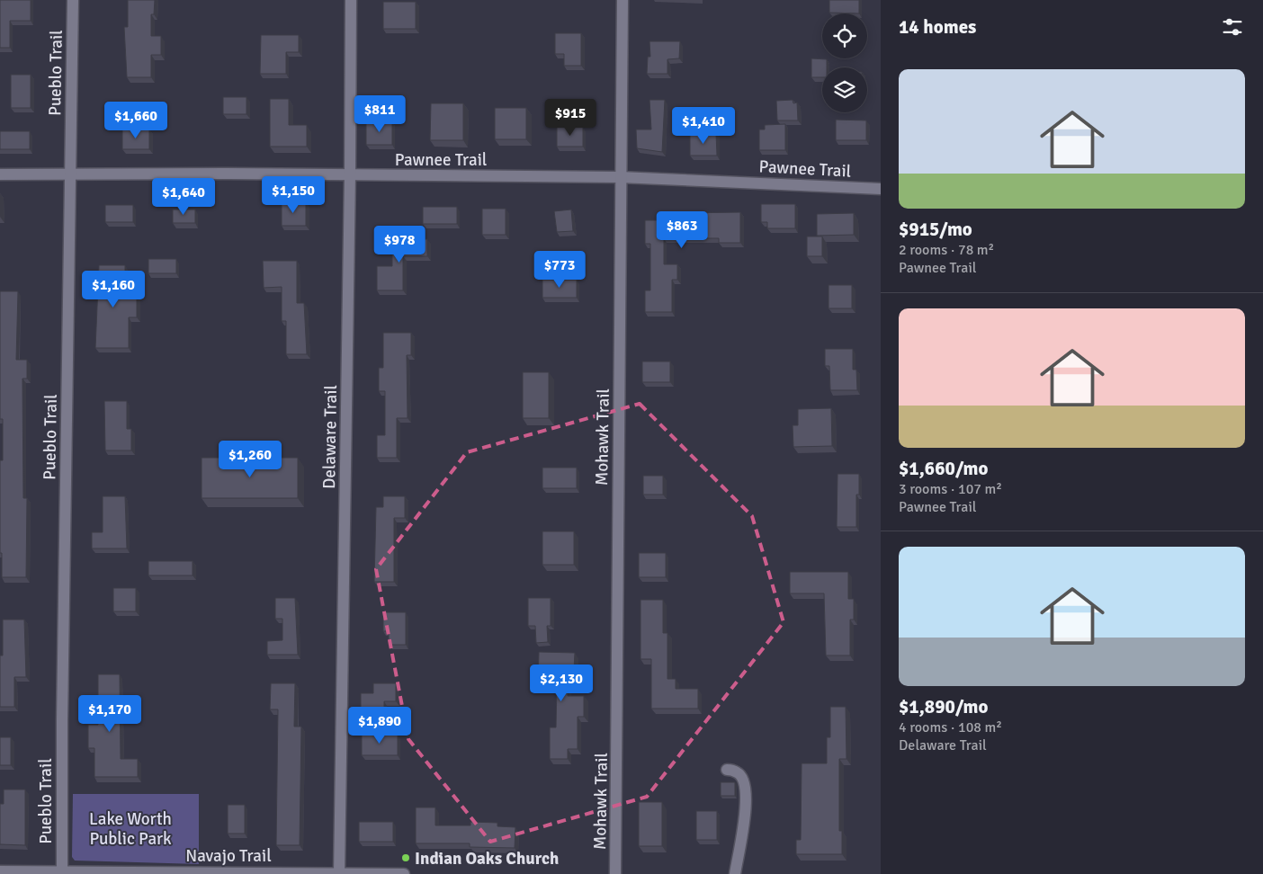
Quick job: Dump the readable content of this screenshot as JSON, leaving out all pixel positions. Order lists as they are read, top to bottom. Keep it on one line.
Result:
{"streets":{"street":["Pueblo Trail","Pawnee Trail","Delaware Trail","Mohawk Trail","Navajo Trail"]},"crossings":[["Pueblo Trail","Pawnee Trail"],["Pueblo Trail","Navajo Trail"],["Pawnee Trail","Delaware Trail"],["Pawnee Trail","Mohawk Trail"],["Delaware Trail","Navajo Trail"]],"parks":["Lake Worth Public Park"],"places":["Indian Oaks Church"],"page":{"heading":"14 homes","list":[{"name":"$915/mo","note":"2 rooms · 78 m² · Pawnee Trail"},{"name":"$1,660/mo","note":"3 rooms · 107 m² · Pawnee Trail"},{"name":"$1,890/mo","note":"4 rooms · 108 m² · Delaware Trail"}],"price":["$811","$915","$1,660","$1,410","$1,150","$1,640","$863","$978","$773","$1,160","$1,260","$2,130","$1,170","$1,890"]}}
